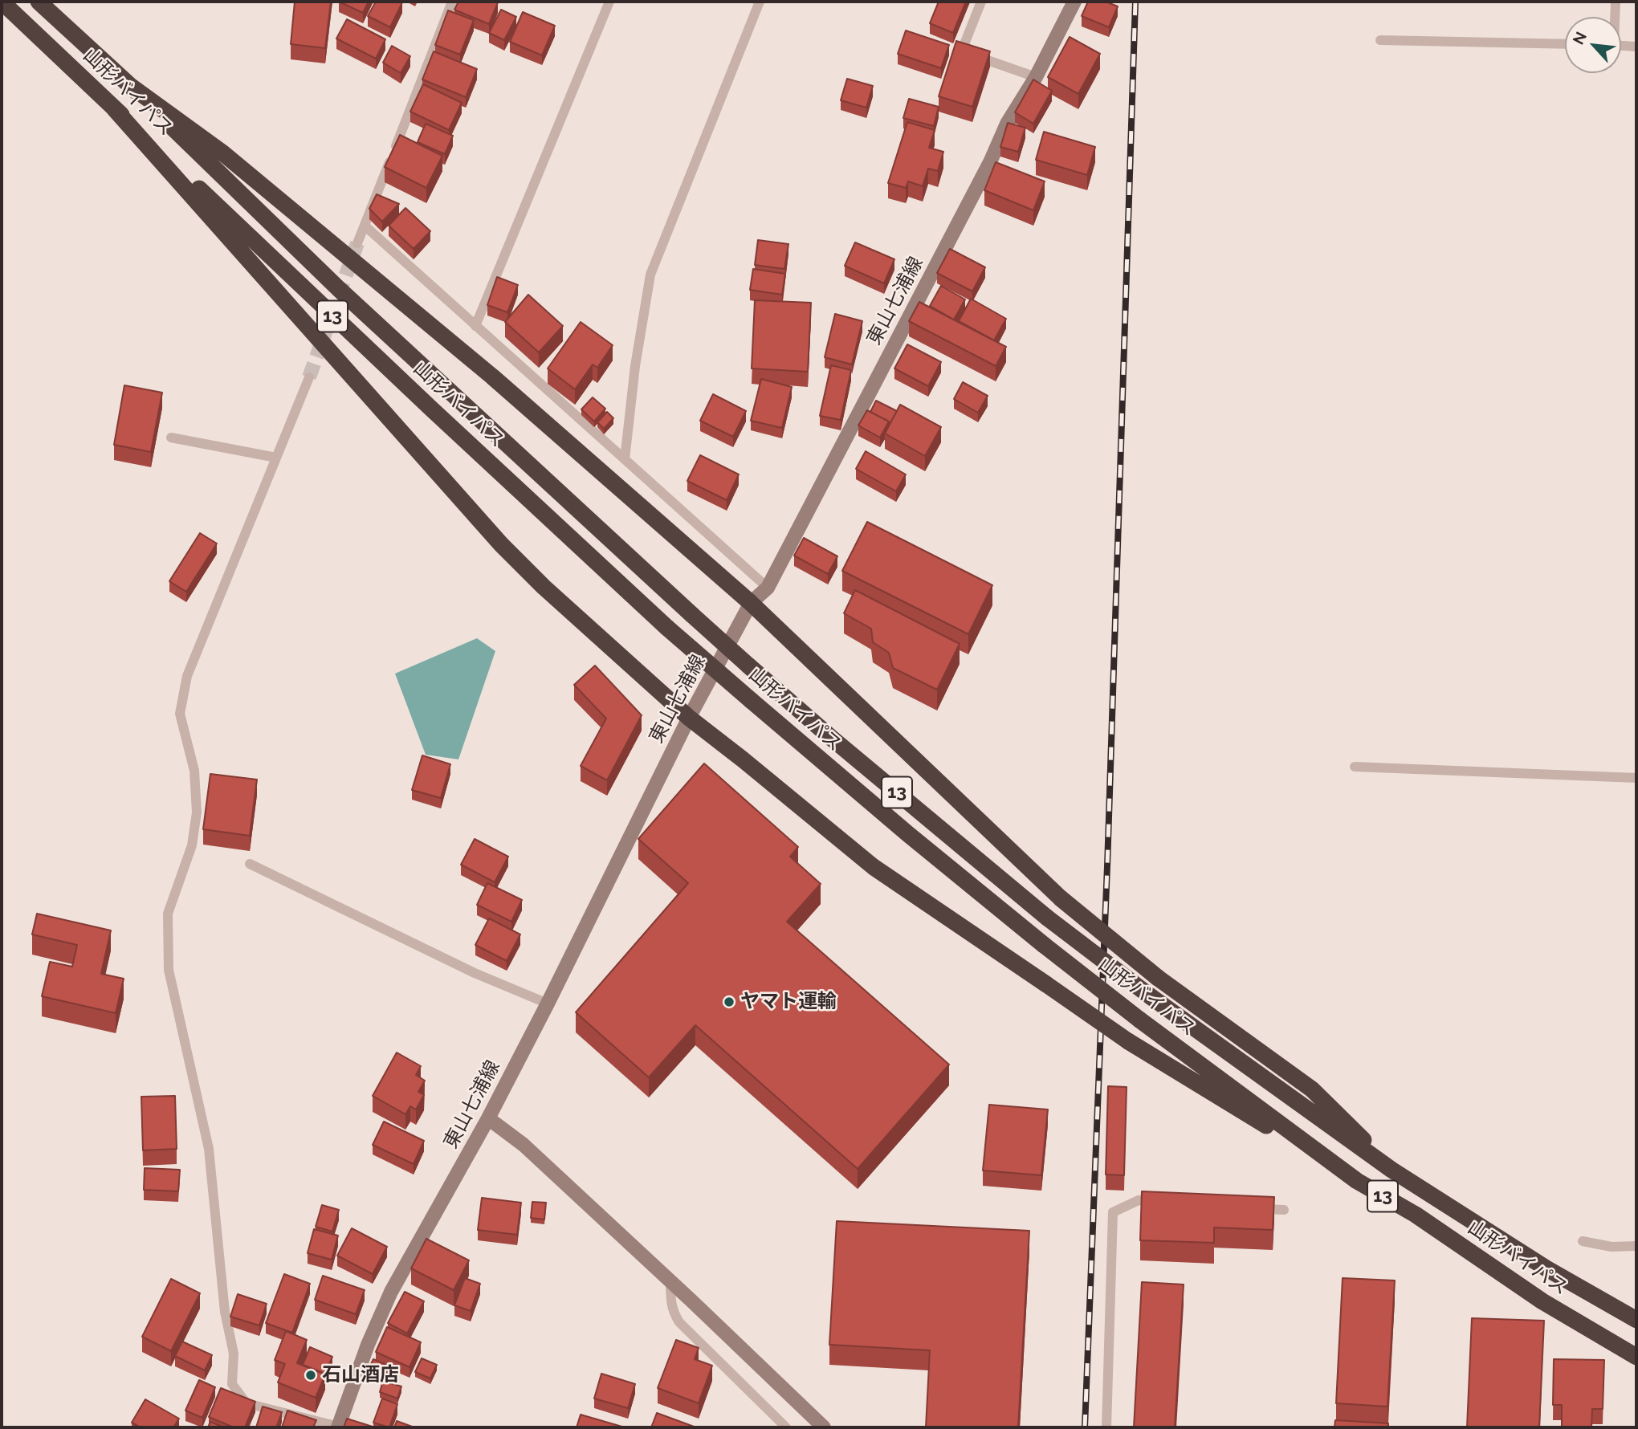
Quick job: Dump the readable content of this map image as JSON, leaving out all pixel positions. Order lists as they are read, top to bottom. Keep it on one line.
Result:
{"streets":{"highway":["山形バイパス","13"],"main road":["東山七浦線"]},"places":["ヤマト運輸","石山酒店"],"north":"top left"}
